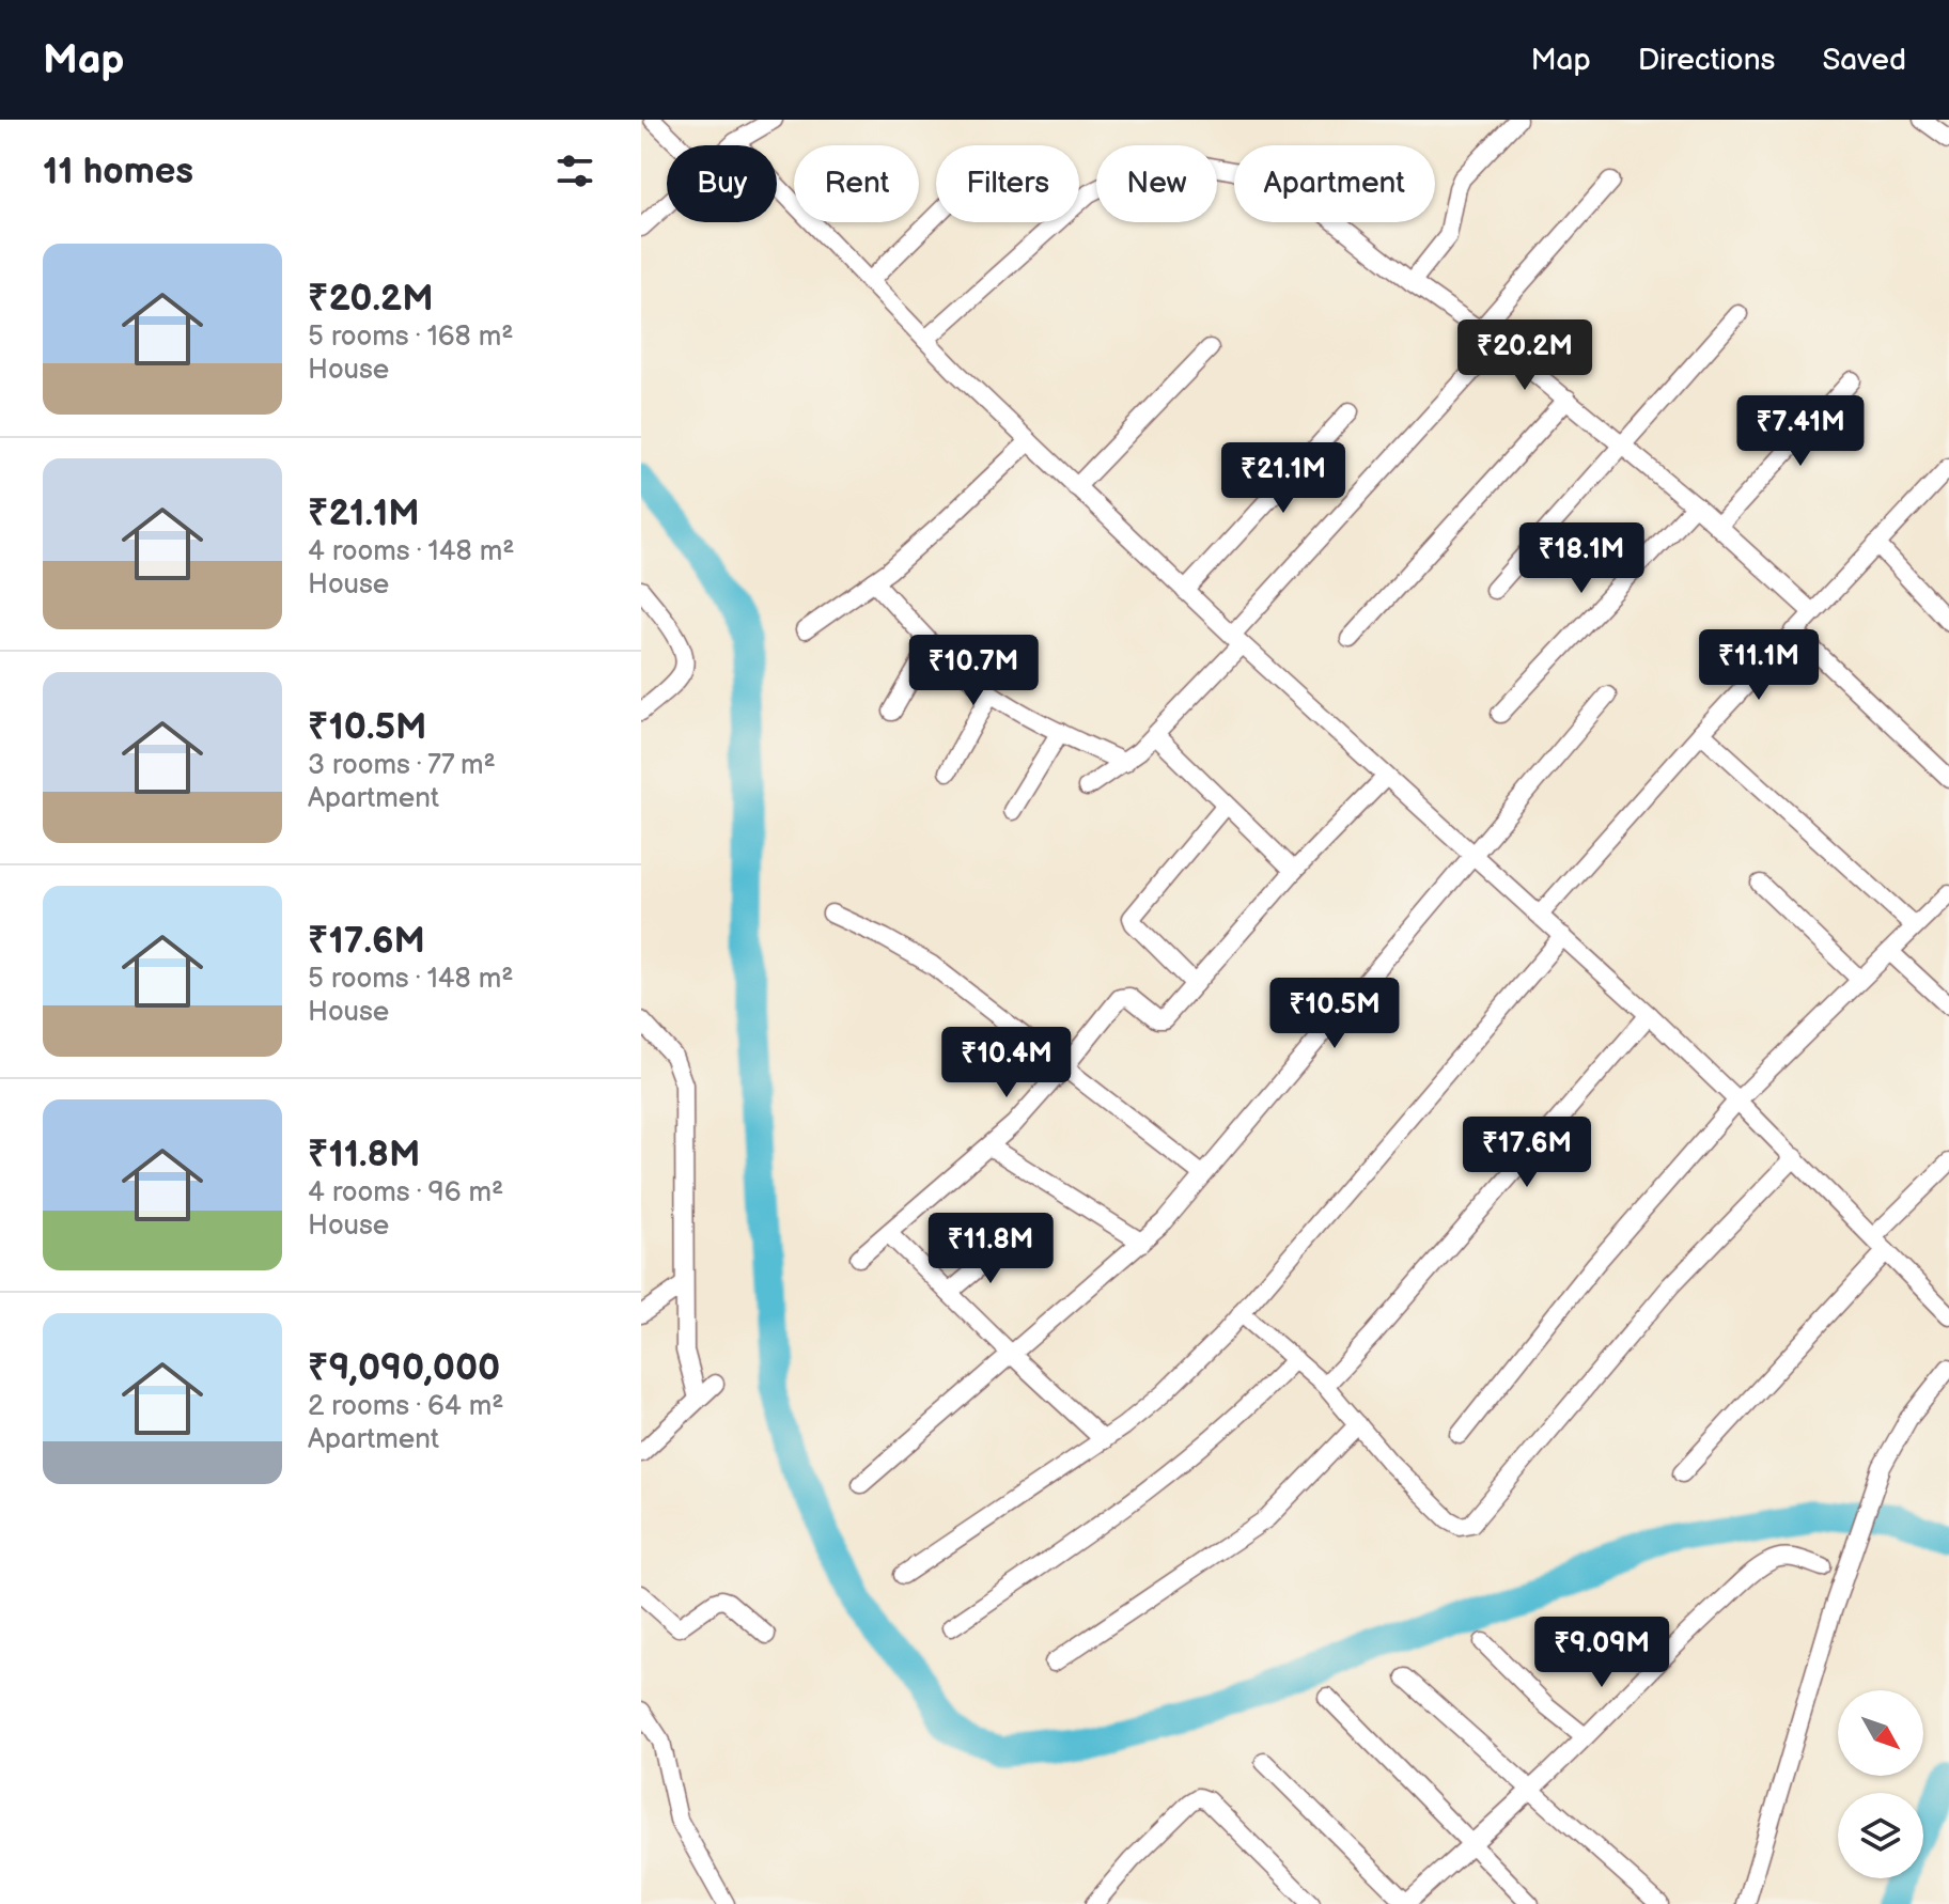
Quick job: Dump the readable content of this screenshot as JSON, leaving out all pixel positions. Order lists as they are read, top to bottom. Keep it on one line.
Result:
{"north":"bottom right","page":{"header":"Map","nav":["Map","Directions","Saved"],"heading":"11 homes","chip":["Buy","Rent","Filters","New","Apartment"],"list":[{"name":"₹20.2M","note":"5 rooms · 168 m² · House"},{"name":"₹21.1M","note":"4 rooms · 148 m² · House"},{"name":"₹10.5M","note":"3 rooms · 77 m² · Apartment"},{"name":"₹17.6M","note":"5 rooms · 148 m² · House"},{"name":"₹11.8M","note":"4 rooms · 96 m² · House"},{"name":"₹9,090,000","note":"2 rooms · 64 m² · Apartment"}],"price":["₹20.2M","₹7.41M","₹21.1M","₹18.1M","₹11.1M","₹10.7M","₹10.5M","₹10.4M","₹17.6M","₹11.8M","₹9.09M"]}}
